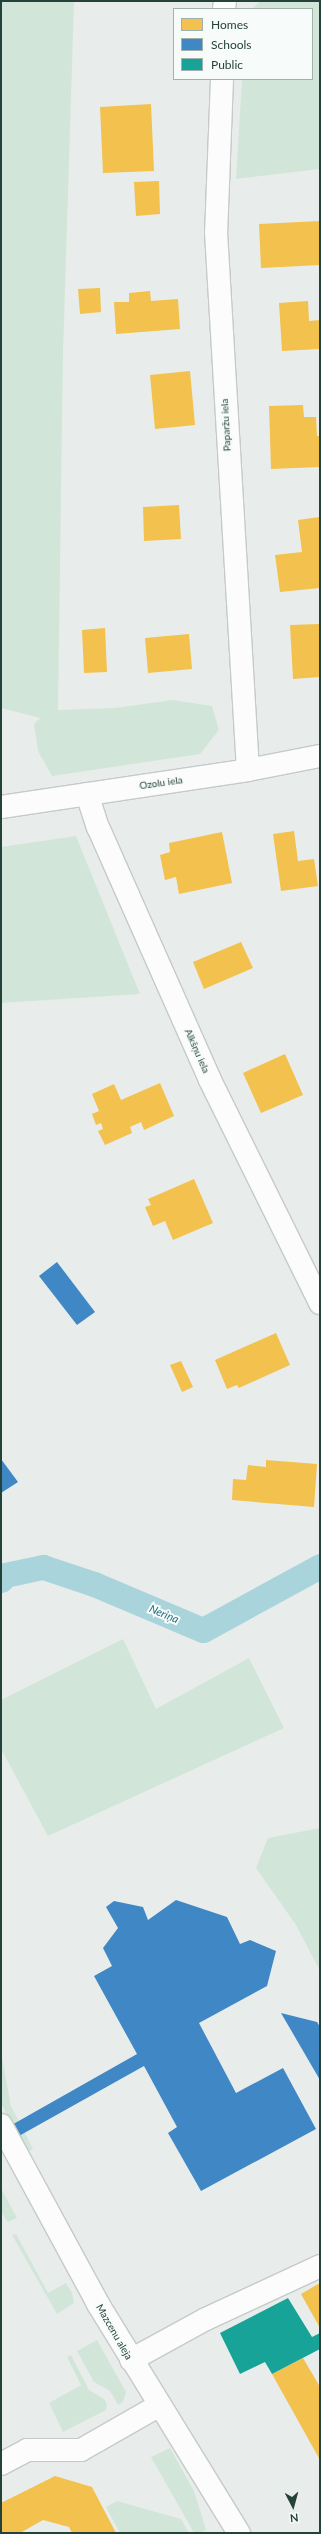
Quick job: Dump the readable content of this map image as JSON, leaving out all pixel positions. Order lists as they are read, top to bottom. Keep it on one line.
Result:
{"streets":{"street":["Paparžu iela","Ozolu iela","Alkšņu iela","Mazcenu aleja"]},"crossings":[["Paparžu iela","Ozolu iela"],["Ozolu iela","Alkšņu iela"]],"water":["Neriņa"],"legend":["Homes","Schools","Public"],"north":"bottom"}
